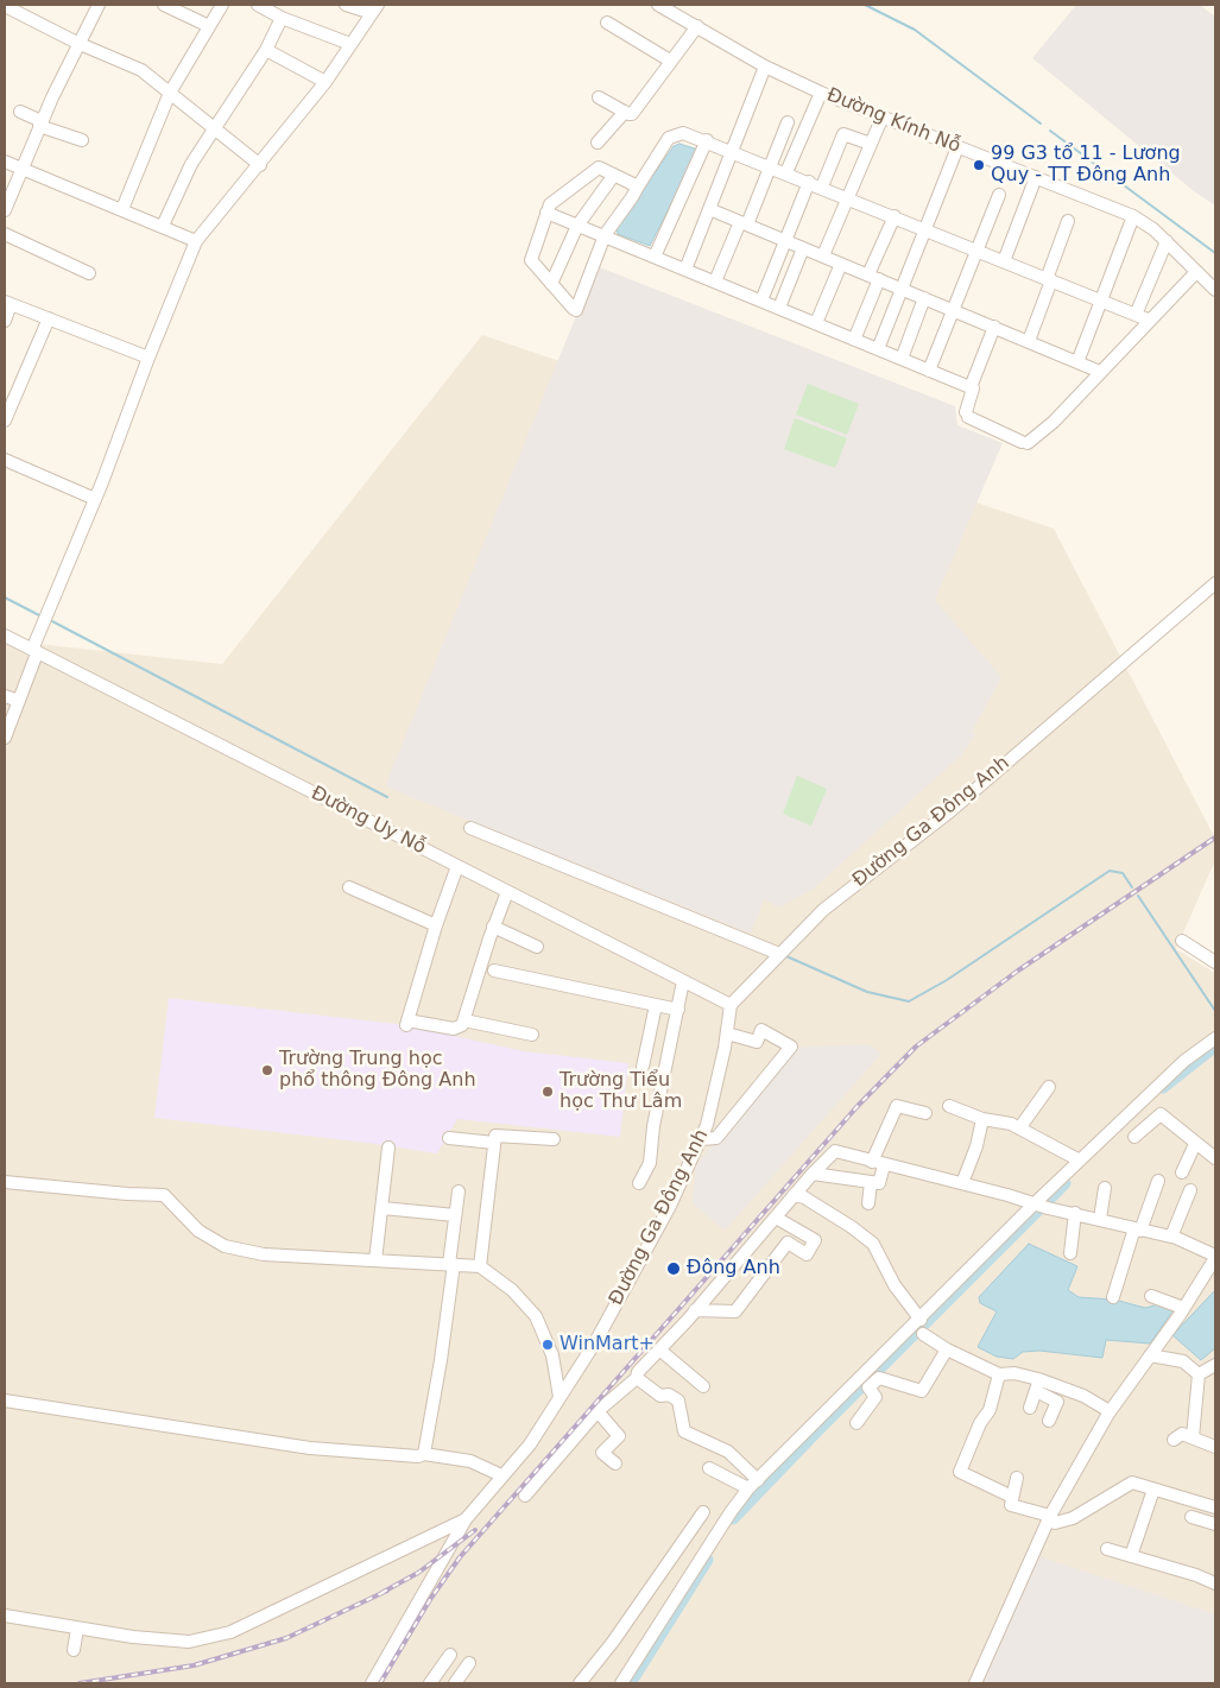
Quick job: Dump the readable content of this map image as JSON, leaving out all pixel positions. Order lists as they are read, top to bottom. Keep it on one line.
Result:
{"streets":{"street":["Đường Kính Nỗ","Đường Uy Nỗ","Đường Ga Đông Anh"]},"crossings":[["Đường Uy Nỗ","Đường Ga Đông Anh"]],"places":["99 G3 tổ 11 - Lương Quy - TT Đông Anh","Trường Trung học phổ thông Đông Anh","Trường Tiểu học Thư Lâm","Đông Anh","WinMart+"]}
